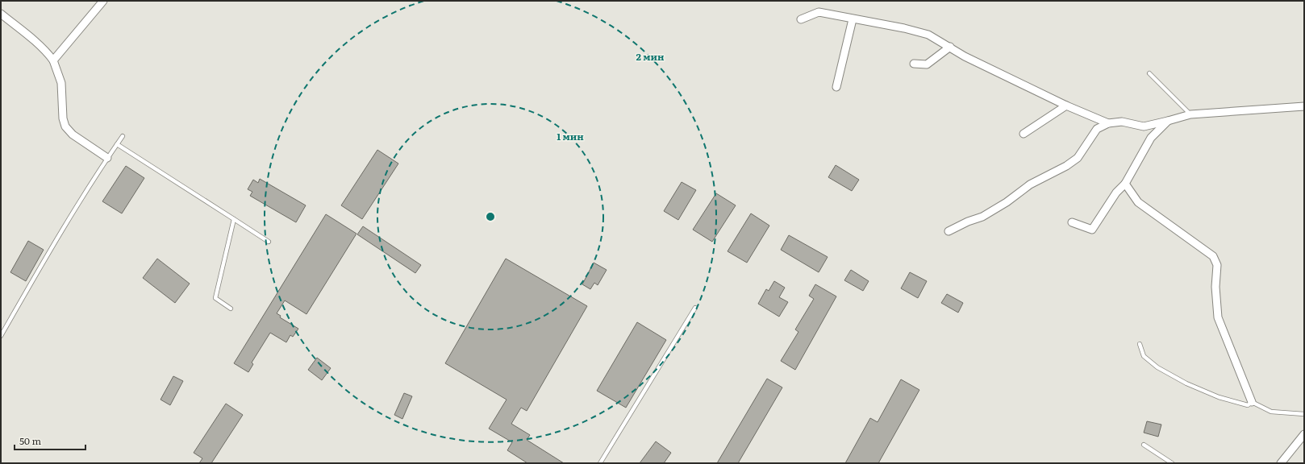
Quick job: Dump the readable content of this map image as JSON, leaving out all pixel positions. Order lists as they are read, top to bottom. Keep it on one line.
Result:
{"scale_bar":"50 m","rings":["2 мин","1 мин"]}
